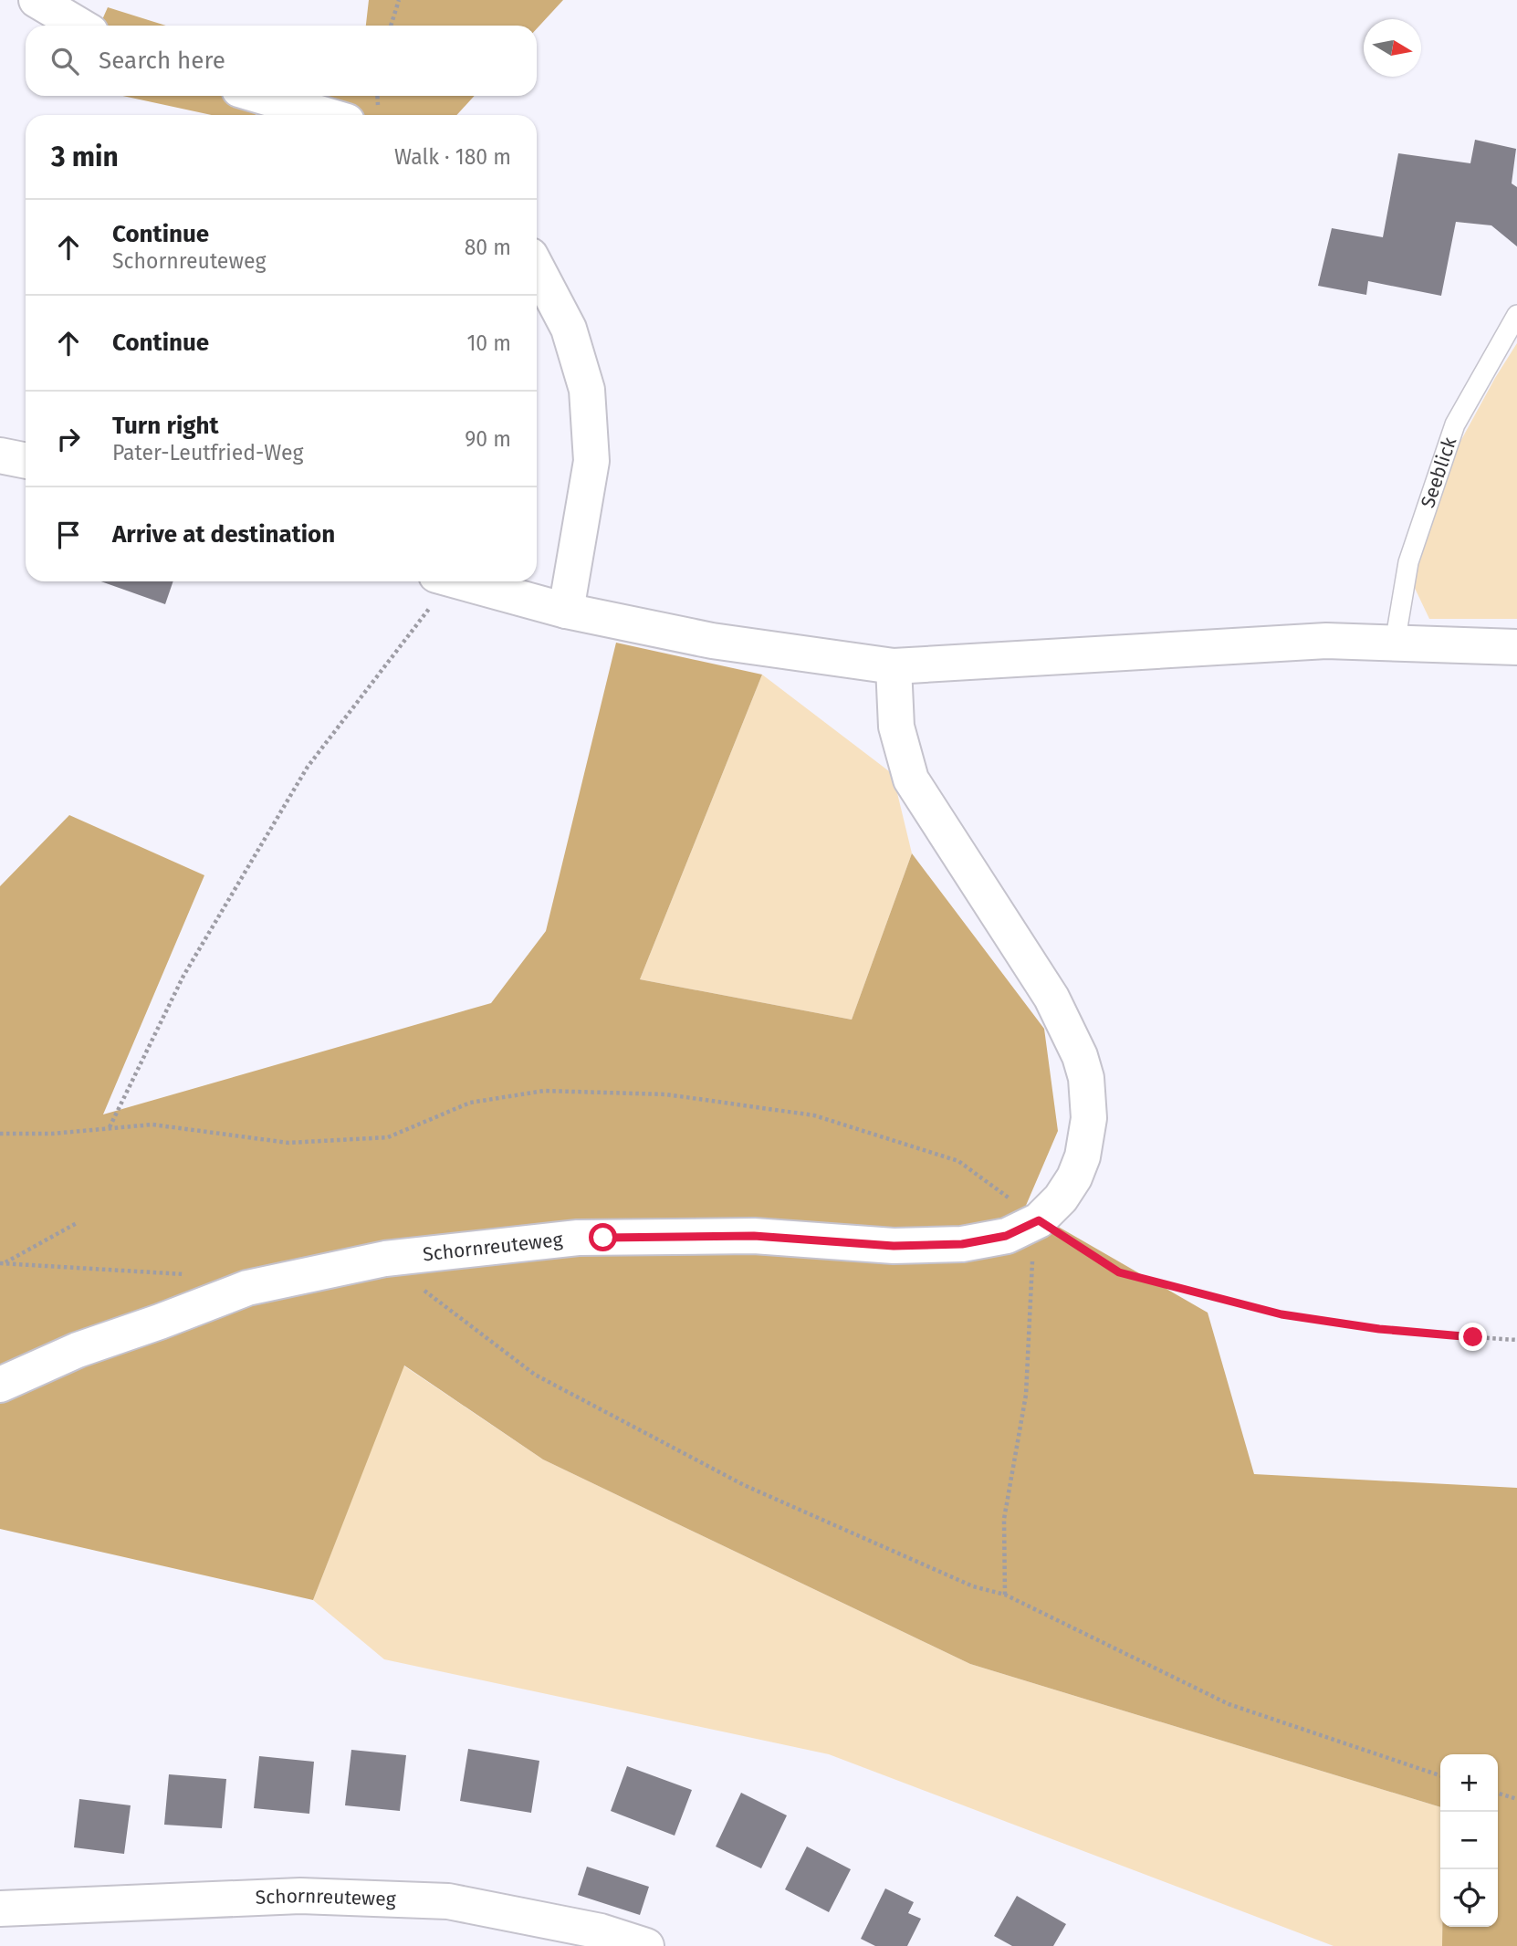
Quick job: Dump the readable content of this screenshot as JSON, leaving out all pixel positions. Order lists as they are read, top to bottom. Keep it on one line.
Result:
{"streets":{"street":["Schornreuteweg"],"lane":["Seeblick"]},"north":"right","page":{"search":"Search here","heading":["3 min","Walk · 180 m"],"list":[["Continue","Schornreuteweg","80 m"],["Continue","10 m"],["Turn right","Pater-Leutfried-Weg","90 m"],"Arrive at destination"],"map_buttons":["+","−"]}}
